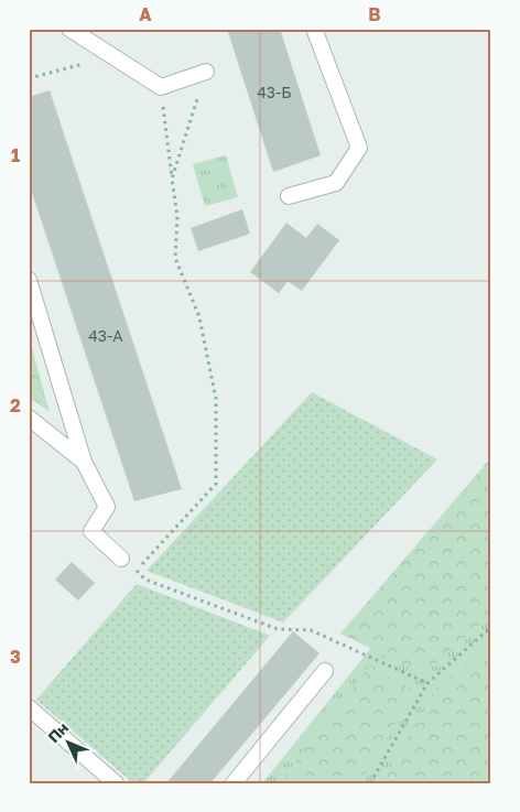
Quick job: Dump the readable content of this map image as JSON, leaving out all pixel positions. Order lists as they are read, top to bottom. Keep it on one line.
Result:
{"house_numbers":["43-Б","43-А"],"north":"top left","grid":{"columns":["A","B"],"rows":["1","2","3"]}}
